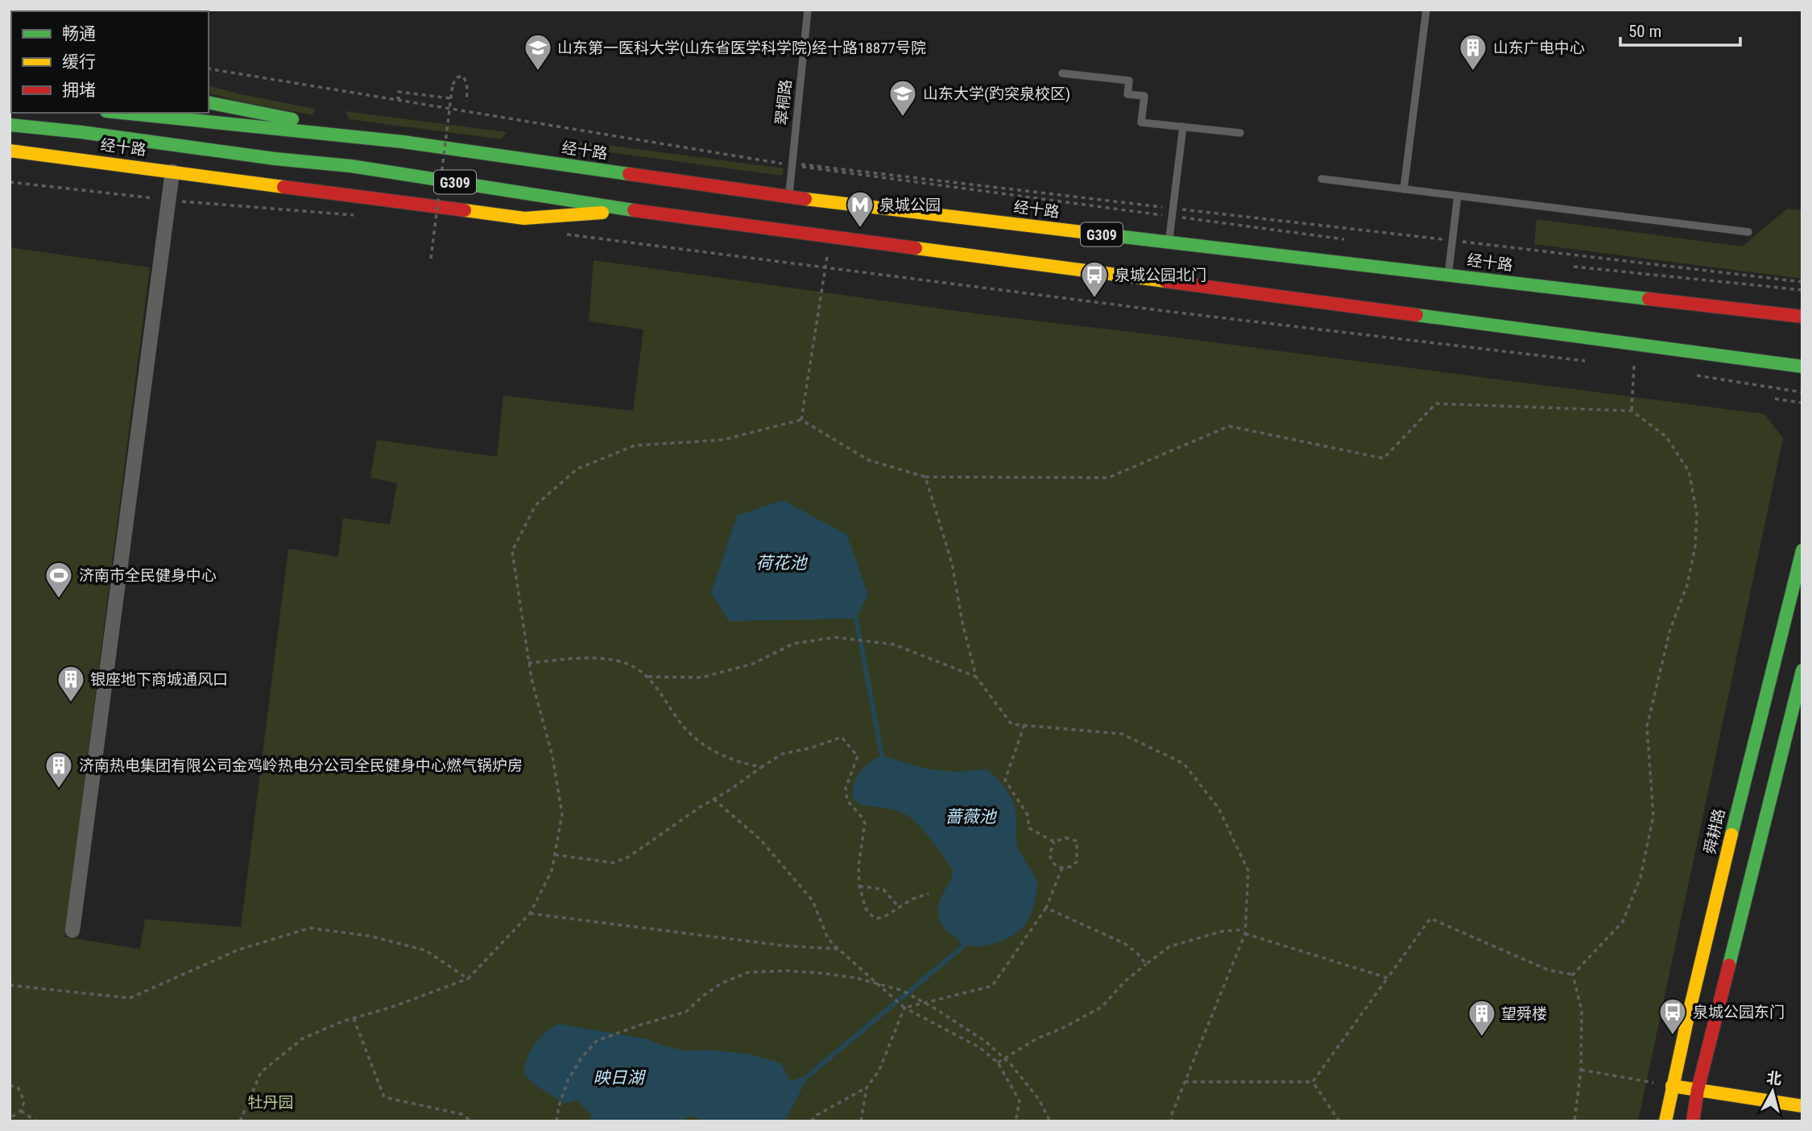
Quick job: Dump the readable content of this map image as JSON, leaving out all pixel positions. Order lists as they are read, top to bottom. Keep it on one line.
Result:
{"streets":{"main road":["经十路","G309","舜耕路"],"lane":["翠桐路"]},"crossings":[["翠桐路","经十路"]],"water":["荷花池","蔷薇池","映日湖"],"parks":["牡丹园"],"places":{"school or university":["山东第一医科大学(山东省医学科学院)经十路18877号院","山东大学(趵突泉校区)"],"building":["山东广电中心","银座地下商城通风口","济南热电集团有限公司金鸡岭热电分公司全民健身中心燃气锅炉房","望舜楼"],"metro station":["泉城公园"],"bus stop":["泉城公园北门","泉城公园东门"],"sports":["济南市全民健身中心"]},"legend":["畅通","缓行","拥堵"],"scale_bar":"50 m","north":"top"}
